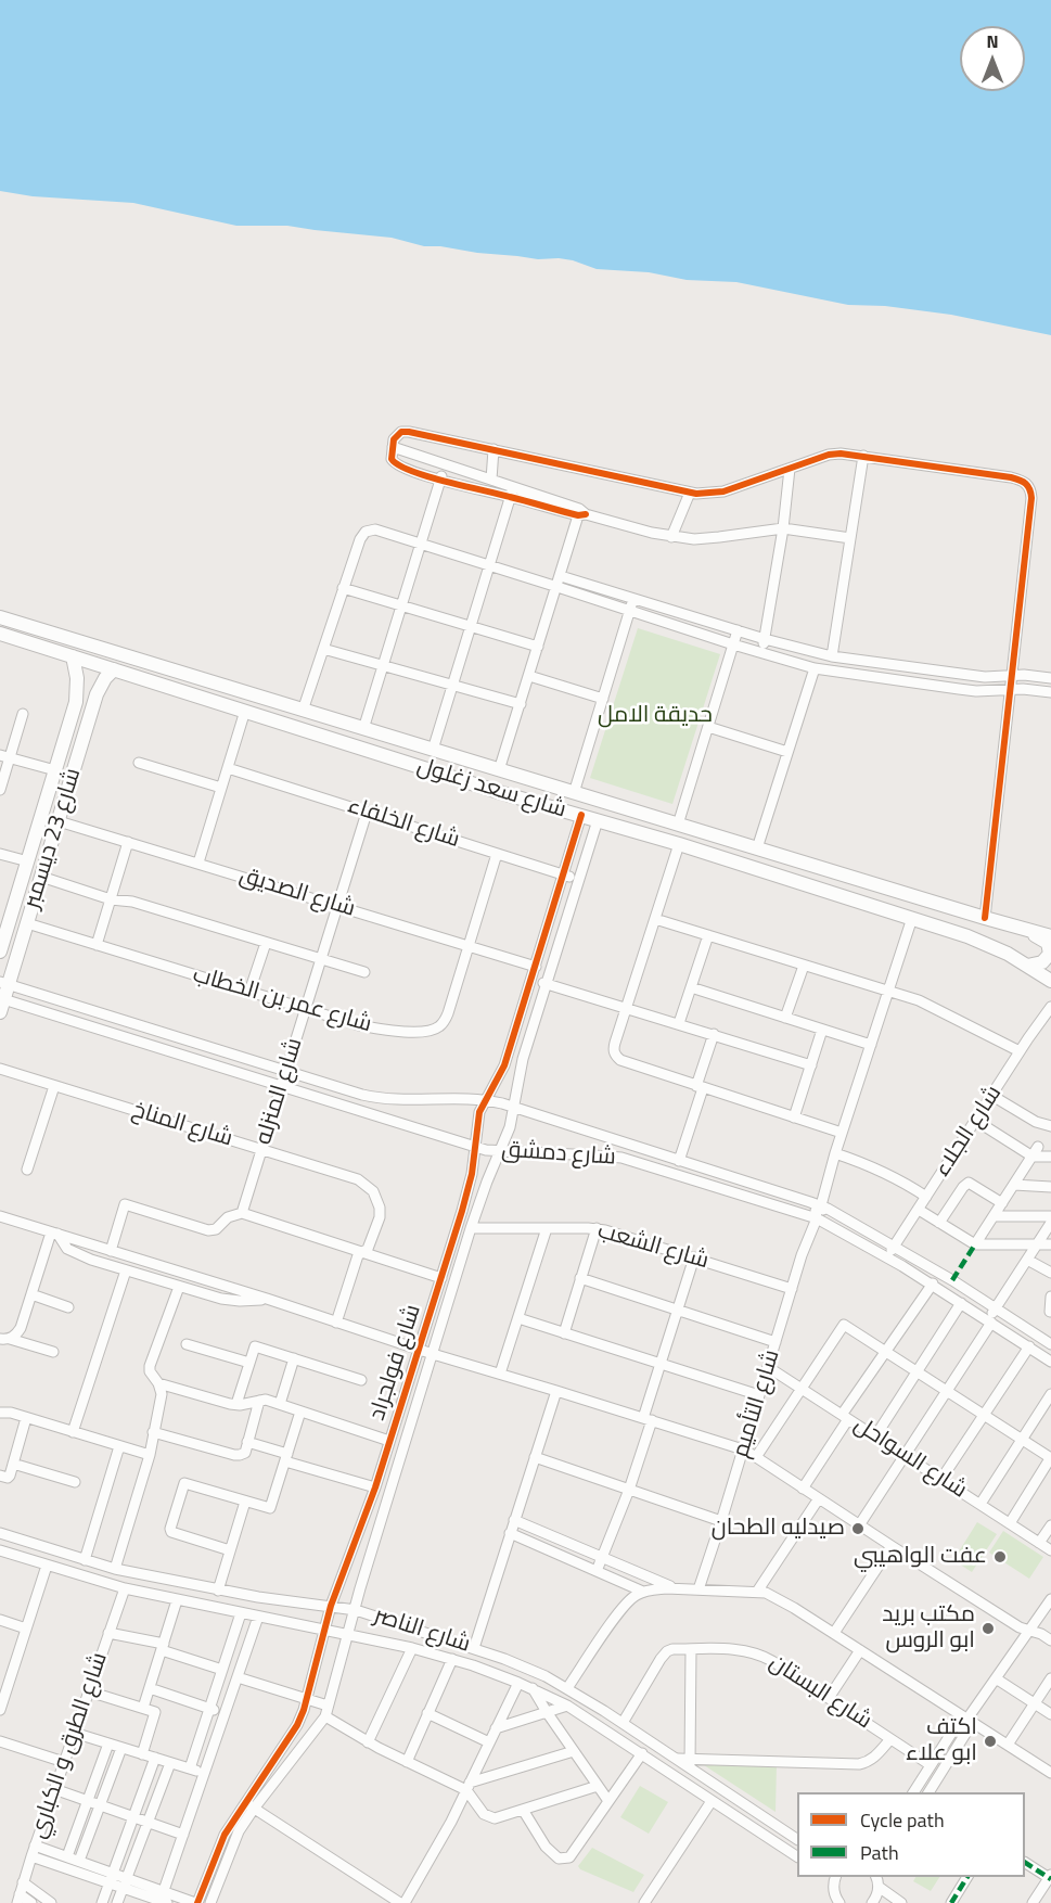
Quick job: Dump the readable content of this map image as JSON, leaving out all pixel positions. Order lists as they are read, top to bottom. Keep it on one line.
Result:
{"streets":{"main road":["شارع سعد زغلول","شارع 23 ديسمبر"],"street":["شارع الخلفاء","شارع الصديق","شارع عمر بن الخطاب","شارع المنزله","شارع المناخ","شارع الجلاء","شارع دمشق","شارع الشعب","شارع فولجراد","شارع التأميم","شارع السواحل","شارع الناصر","شارع البستان","شارع الطرق و الكباري"]},"crossings":[["شارع سعد زغلول","شارع 23 ديسمبر"],["شارع سعد زغلول","شارع فولجراد"],["شارع سعد زغلول","شارع التأميم"],["شارع الخلفاء","شارع عمر بن الخطاب"],["شارع الخلفاء","شارع المنزله"],["شارع الخلفاء","شارع فولجراد"],["شارع 23 ديسمبر","شارع الصديق"],["شارع 23 ديسمبر","شارع عمر بن الخطاب"],["شارع 23 ديسمبر","شارع دمشق"],["شارع الصديق","شارع عمر بن الخطاب"],["شارع الصديق","شارع المنزله"],["شارع الصديق","شارع فولجراد"],["شارع عمر بن الخطاب","شارع المنزله"],["شارع المنزله","شارع المناخ"],["شارع المنزله","شارع دمشق"],["شارع الجلاء","شارع دمشق"],["شارع دمشق","شارع فولجراد"],["شارع دمشق","شارع التأميم"],["شارع الشعب","شارع فولجراد"],["شارع الشعب","شارع التأميم"],["شارع فولجراد","شارع الناصر"],["شارع التأميم","شارع السواحل"],["شارع الناصر","شارع البستان"],["شارع الناصر","شارع الطرق و الكباري"]],"parks":["حديقة الامل"],"places":["صيدليه الطحان","عفت الواهيبي","مكتب بريد ابو الروس","اكتف ابو علاء"],"legend":["Cycle path","Path"],"north":"top"}
